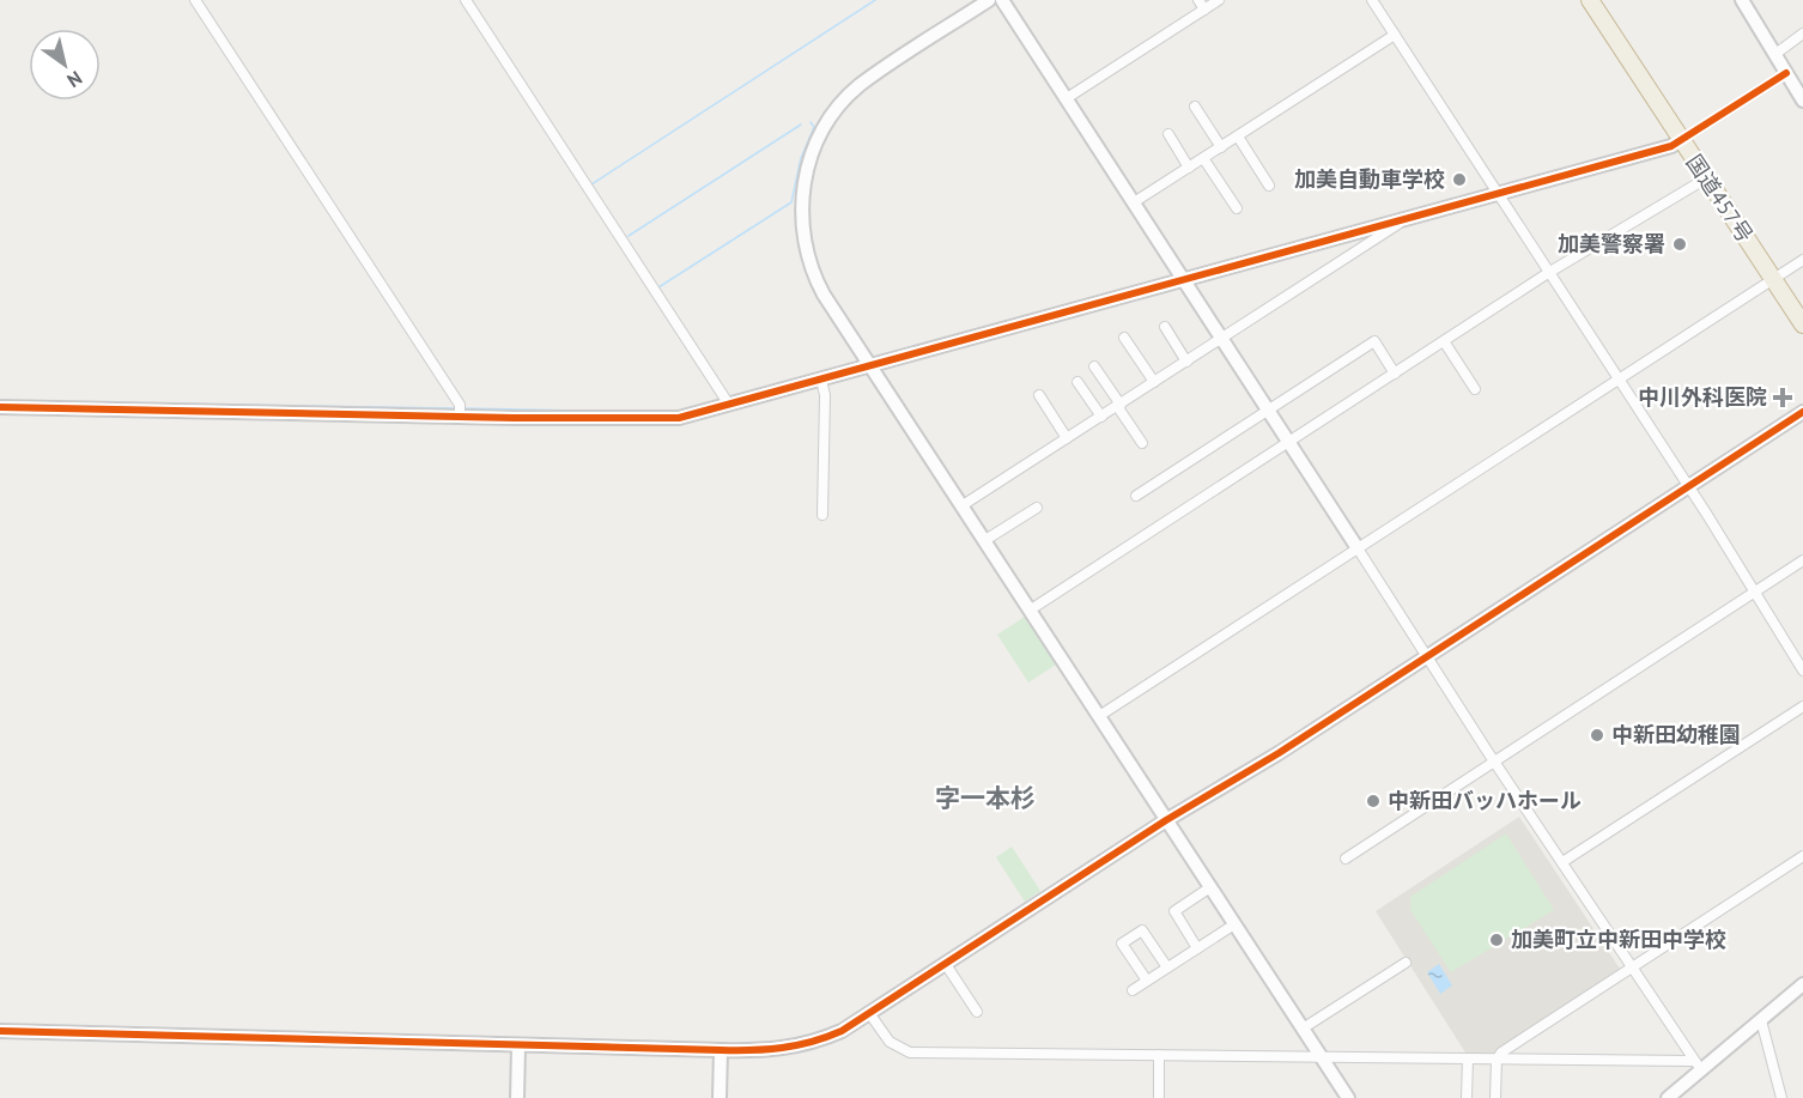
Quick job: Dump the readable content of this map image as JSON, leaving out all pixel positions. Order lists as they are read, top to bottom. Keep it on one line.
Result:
{"streets":{"highway":["国道457号"]},"districts":["字一本杉"],"places":{"other":["加美自動車学校","加美警察署","中新田幼稚園","中新田バッハホール","加美町立中新田中学校"],"health":["中川外科医院"]},"north":"bottom right"}
